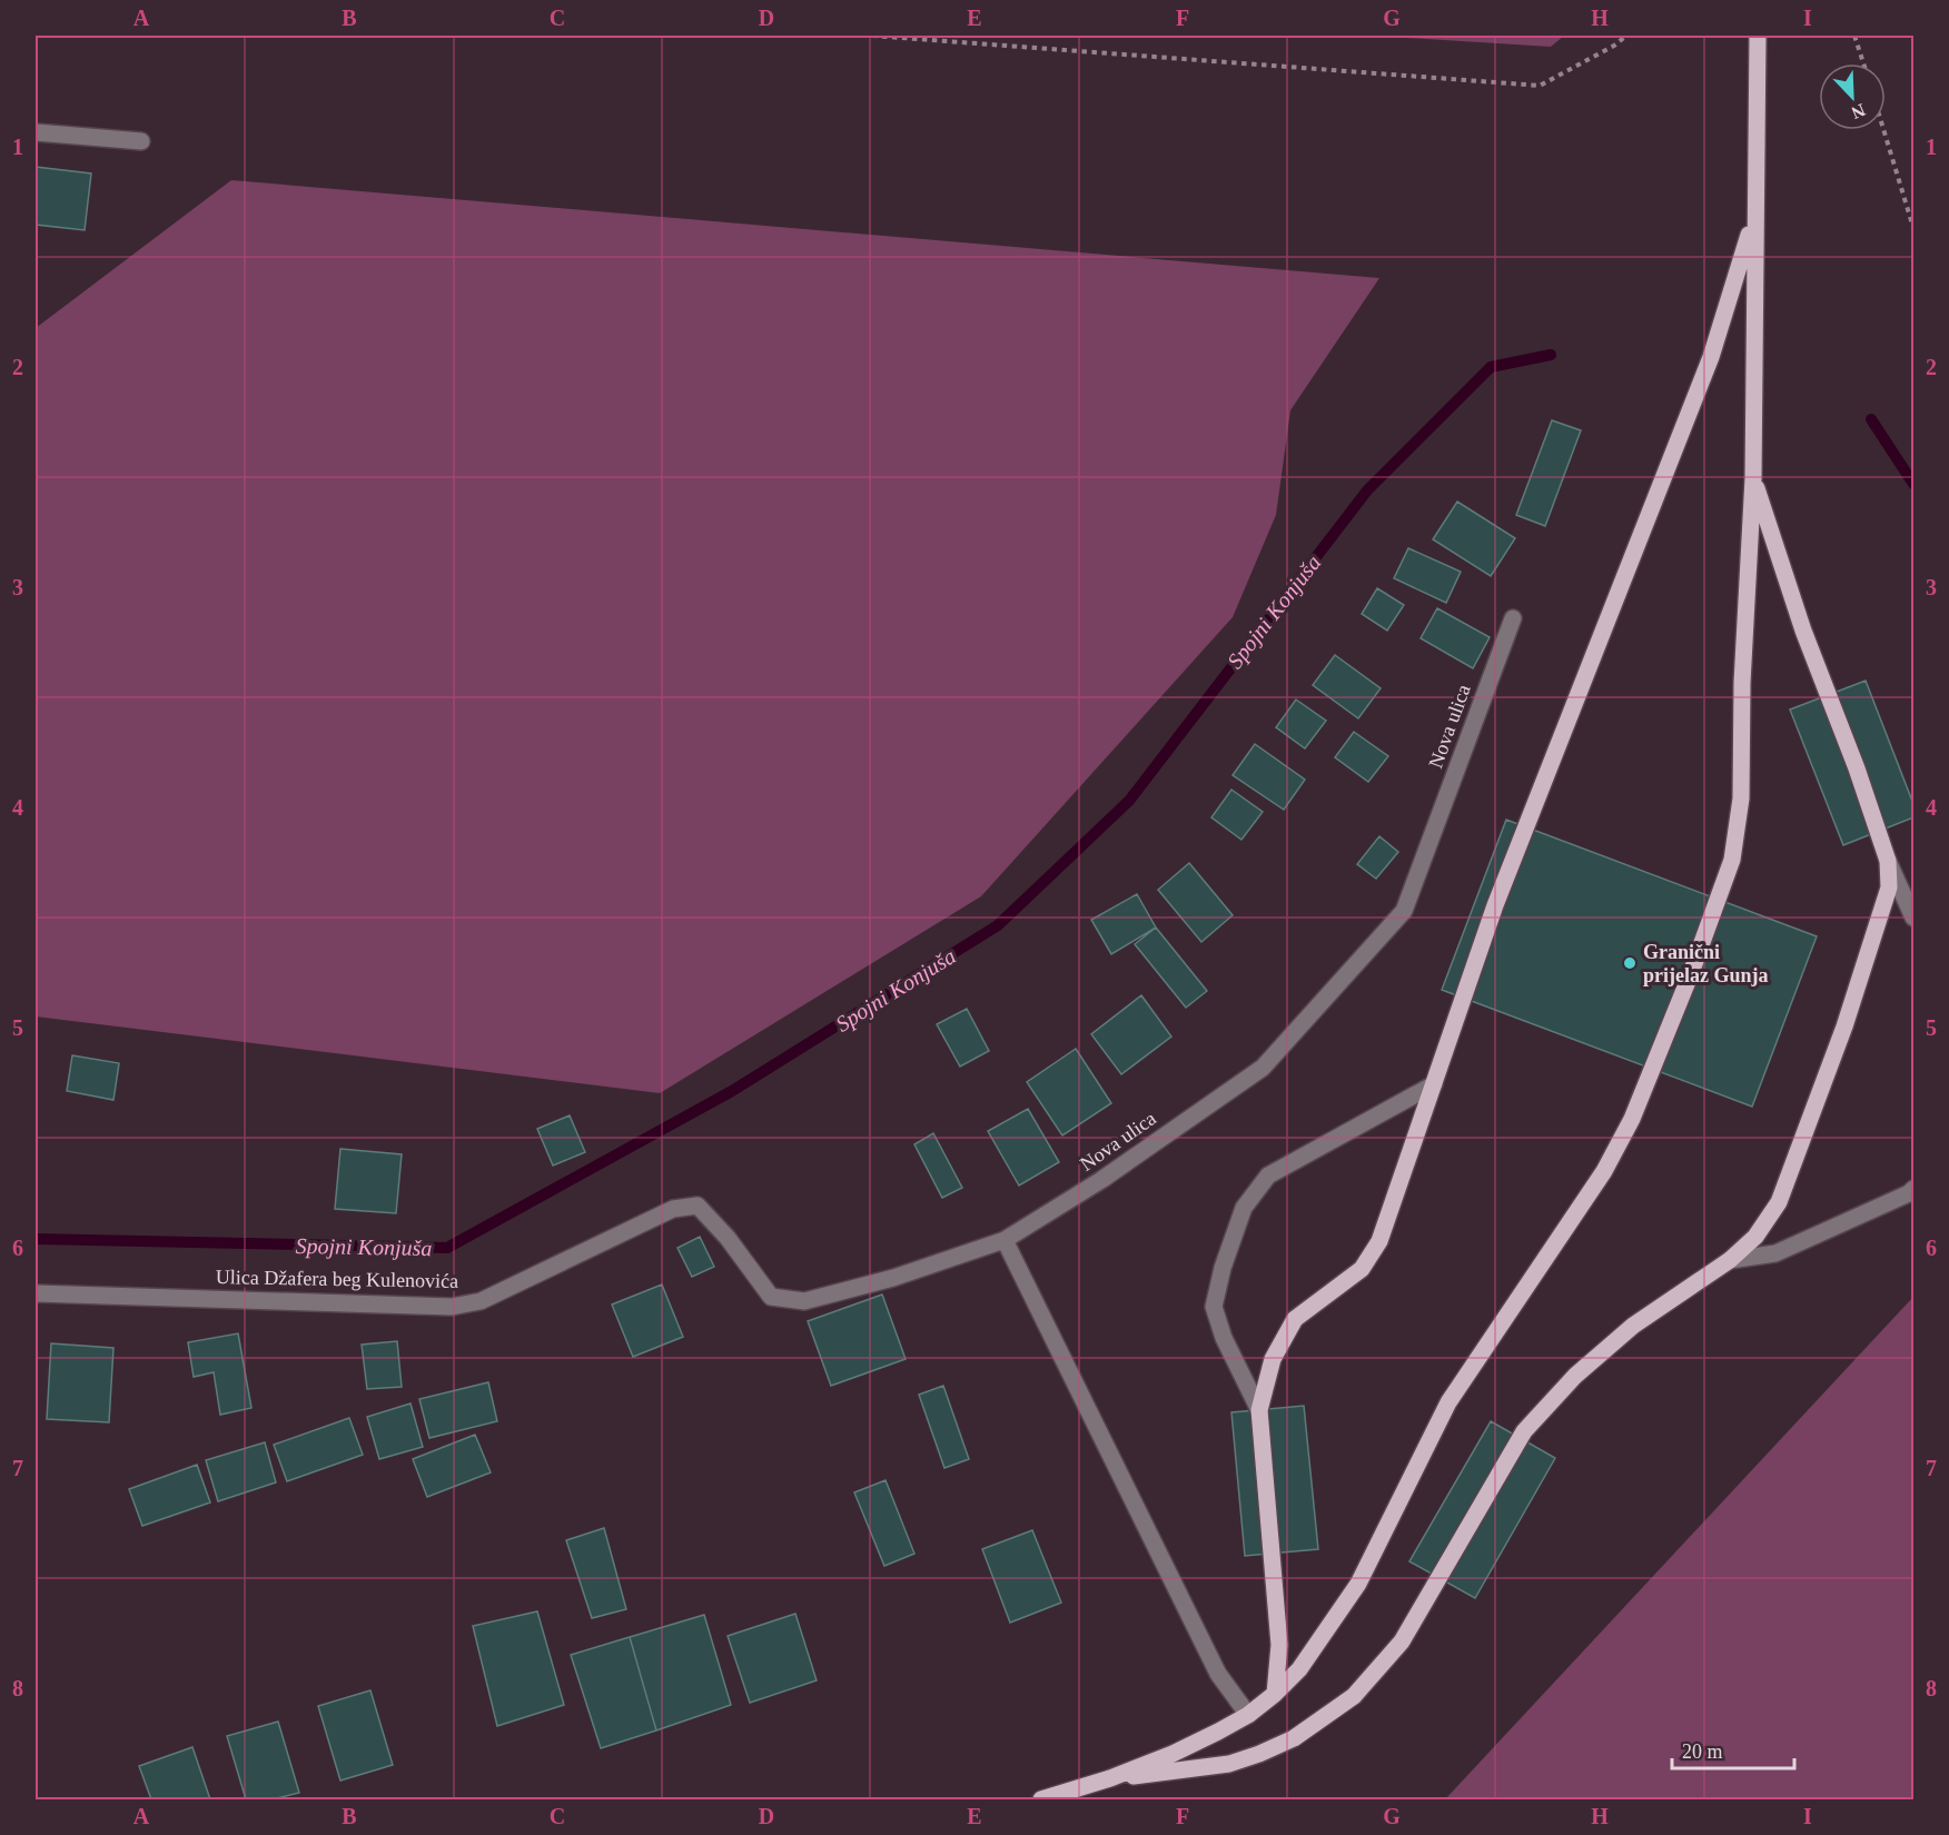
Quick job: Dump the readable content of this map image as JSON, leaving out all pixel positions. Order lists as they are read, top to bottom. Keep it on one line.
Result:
{"streets":{"street":["Nova ulica","Ulica Džafera beg Kulenovića"]},"crossings":[["Nova ulica","Ulica Džafera beg Kulenovića"]],"water":["Spojni Konjuša"],"places":["Granični prijelaz Gunja"],"scale_bar":"20 m","north":"bottom right","grid":{"columns":["A","B","C","D","E","F","G","H","I"],"rows":["1","2","3","4","5","6","7","8"]}}
